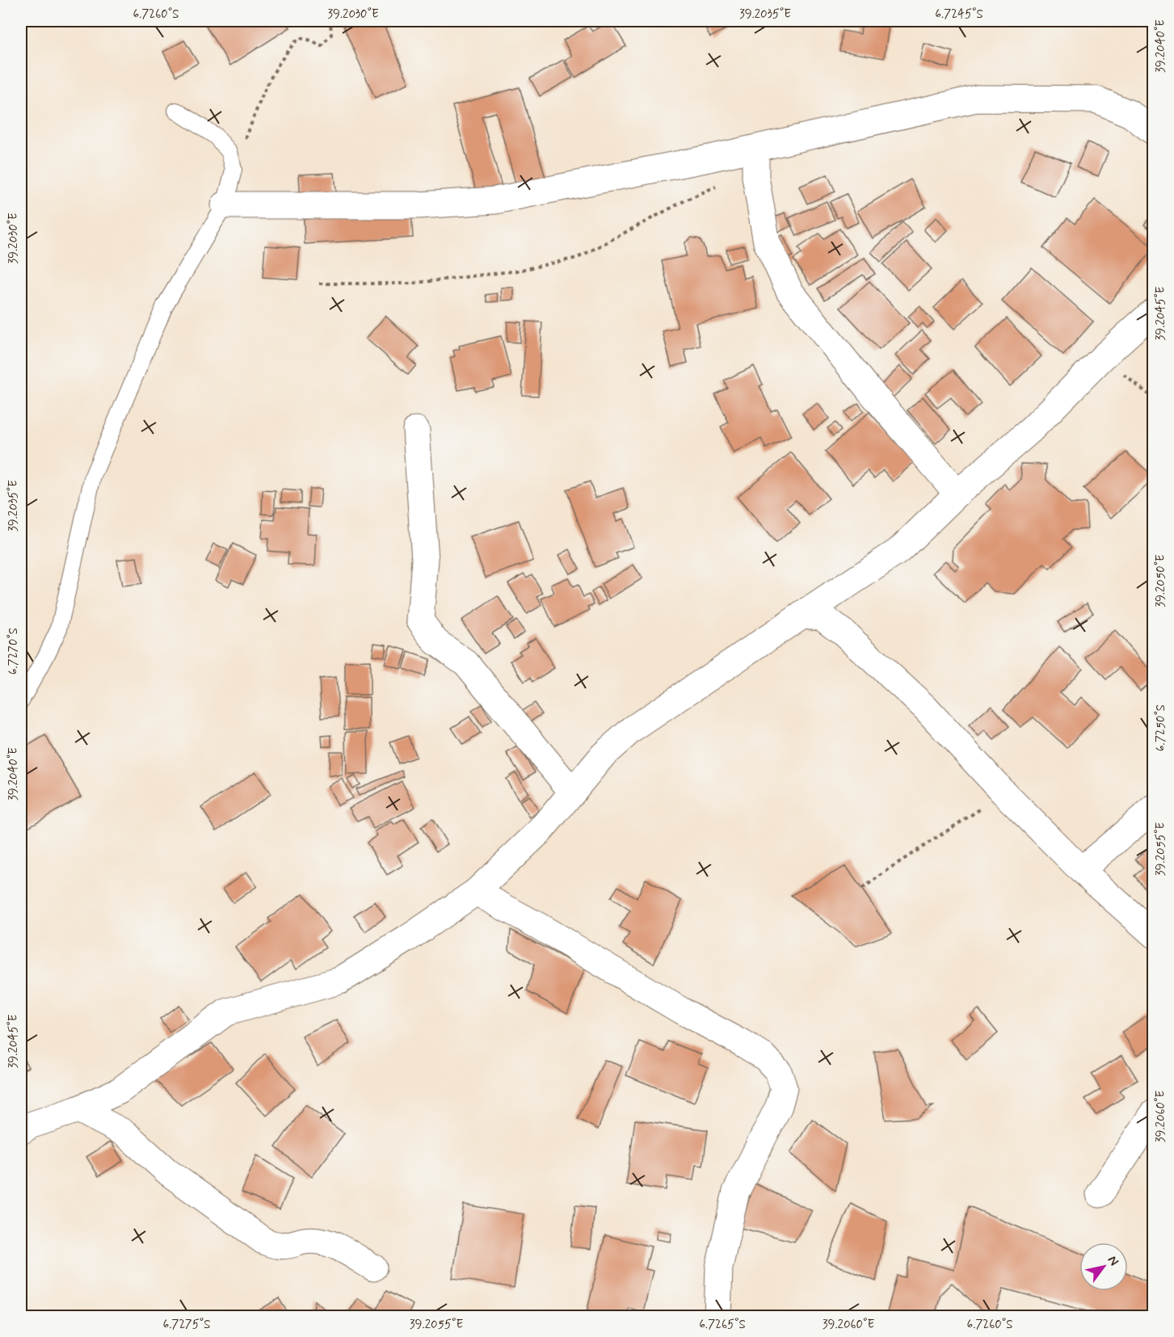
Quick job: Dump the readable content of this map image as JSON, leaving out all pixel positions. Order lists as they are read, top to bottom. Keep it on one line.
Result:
{"north":"top right","coordinates":["6.7260°S","39.2030°E","39.2035°E","6.7245°S","39.2040°E","39.2045°E","39.2050°E","6.7270°S","6.7250°S","39.2055°E","39.2060°E","6.7275°S","6.7265°S"]}
